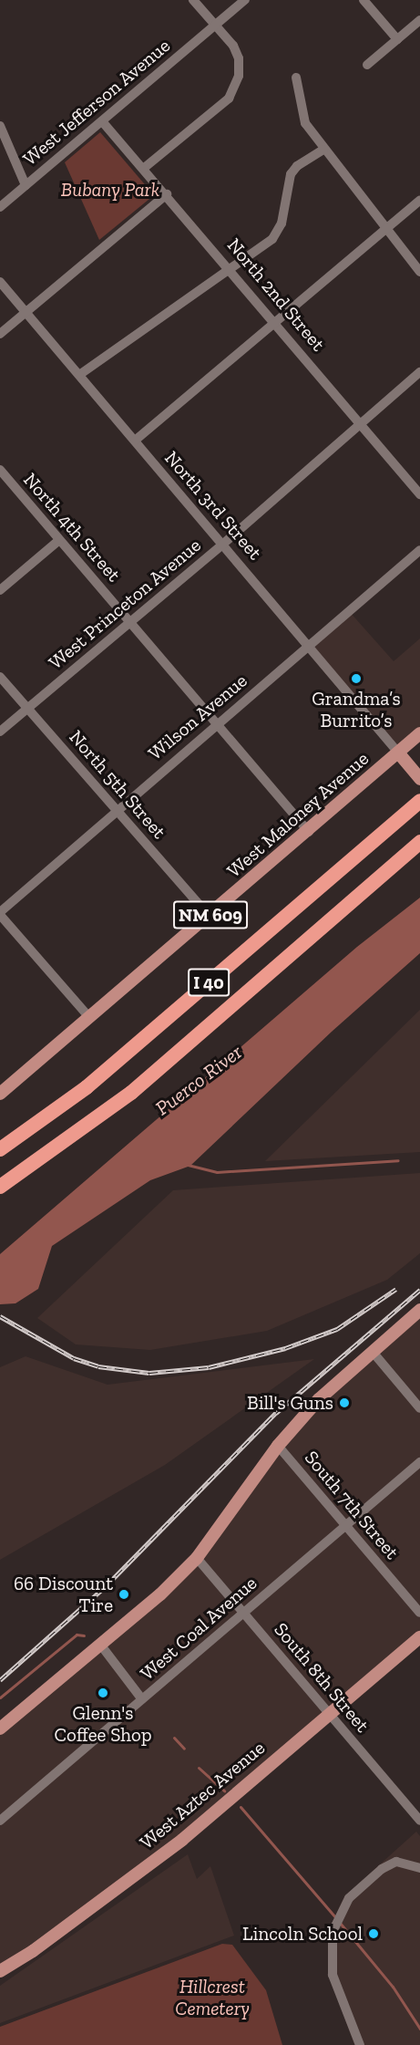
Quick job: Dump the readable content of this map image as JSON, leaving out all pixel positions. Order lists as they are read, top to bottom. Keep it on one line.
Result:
{"streets":{"highway":["I 40"],"main road":["West Maloney Avenue","NM 609","West Aztec Avenue"],"street":["West Jefferson Avenue","North 2nd Street","North 3rd Street","North 4th Street","West Princeton Avenue","Wilson Avenue","North 5th Street","South 7th Street","West Coal Avenue","South 8th Street"]},"crossings":[["West Jefferson Avenue","North 2nd Street"],["North 2nd Street","West Princeton Avenue"],["North 3rd Street","West Princeton Avenue"],["North 3rd Street","Wilson Avenue"],["North 3rd Street","West Maloney Avenue"],["North 4th Street","West Princeton Avenue"],["North 4th Street","Wilson Avenue"],["North 4th Street","West Maloney Avenue"],["West Princeton Avenue","North 5th Street"],["Wilson Avenue","North 5th Street"],["North 5th Street","West Maloney Avenue"],["South 7th Street","West Coal Avenue"],["West Coal Avenue","South 8th Street"],["South 8th Street","West Aztec Avenue"]],"water":["Puerco River"],"parks":["Bubany Park","Hillcrest Cemetery"],"places":["Grandma’s Burrito’s","Bill's Guns","66 Discount Tire","Glenn's Coffee Shop","Lincoln School"]}
